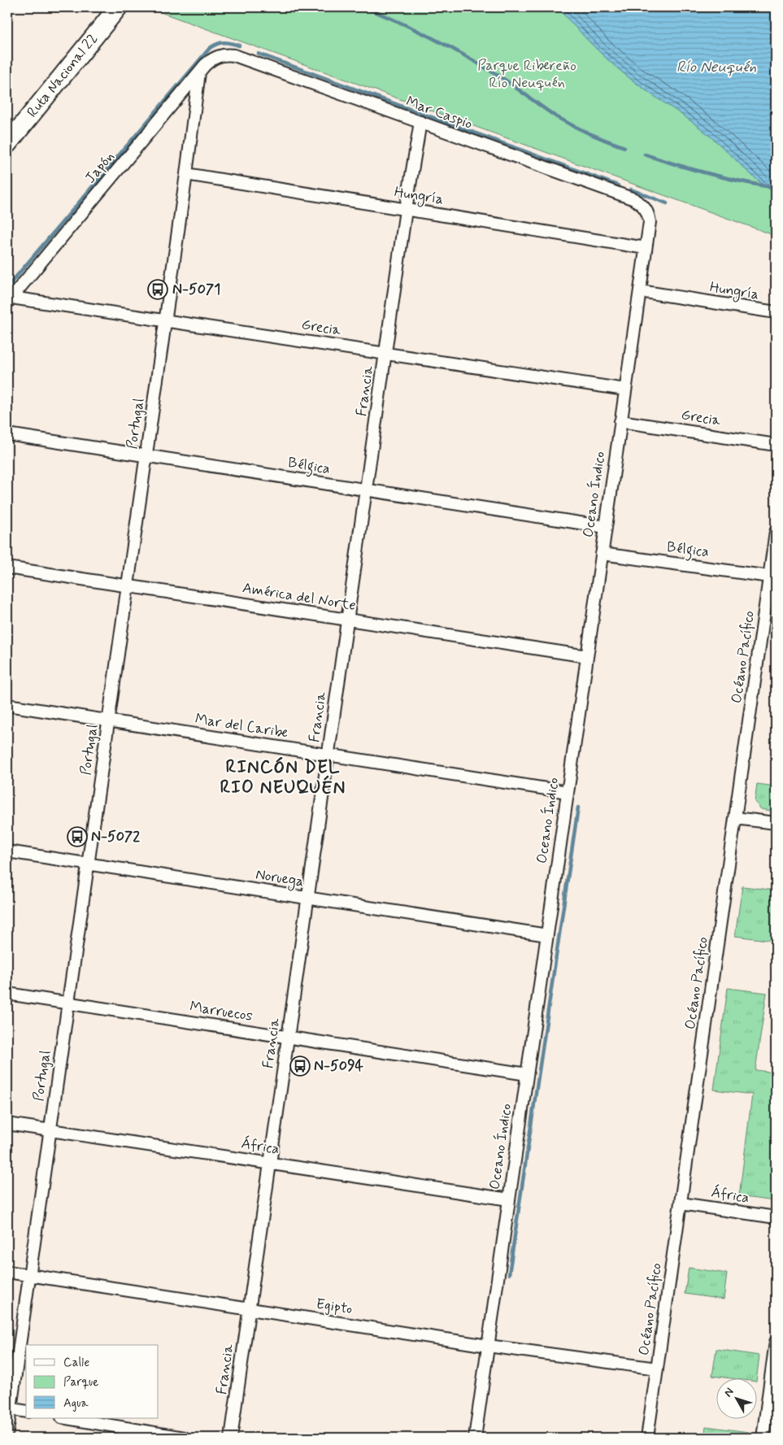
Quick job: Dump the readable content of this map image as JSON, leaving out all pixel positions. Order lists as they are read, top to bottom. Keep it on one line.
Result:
{"streets":{"highway":["Ruta Nacional 22"],"street":["Mar Caspio","Japón","Hungría","Grecia","Francia","Portugal","Bélgica","Oceano Índico","América del Norte","Océano Pacífico","Mar del Caribe","Noruega","Marruecos","África","Egipto"]},"crossings":[["Mar Caspio","Japón"],["Mar Caspio","Francia"],["Mar Caspio","Oceano Índico"],["Japón","Grecia"],["Japón","Portugal"],["Hungría","Francia"],["Hungría","Portugal"],["Hungría","Oceano Índico"],["Grecia","Francia"],["Grecia","Portugal"],["Grecia","Oceano Índico"],["Francia","Bélgica"],["Francia","América del Norte"],["Francia","Mar del Caribe"],["Francia","Noruega"],["Francia","Marruecos"],["Francia","África"],["Francia","Egipto"],["Portugal","Bélgica"],["Portugal","América del Norte"],["Portugal","Mar del Caribe"],["Portugal","Noruega"],["Portugal","Marruecos"],["Portugal","África"],["Portugal","Egipto"],["Bélgica","Oceano Índico"],["Bélgica","Océano Pacífico"],["Oceano Índico","América del Norte"],["Oceano Índico","Mar del Caribe"],["Oceano Índico","Noruega"],["Oceano Índico","Marruecos"],["Oceano Índico","África"],["Oceano Índico","Egipto"],["Océano Pacífico","África"],["Océano Pacífico","Egipto"]],"districts":["RINCÓN DEL RIO NEUQUÉN"],"water":["Río Neuquén"],"parks":["Parque Ribereño Río Neuquén"],"places":{"bus stop":["N-5071","N-5072","N-5094"]},"legend":["Calle","Parque","Agua"],"north":"top left"}
